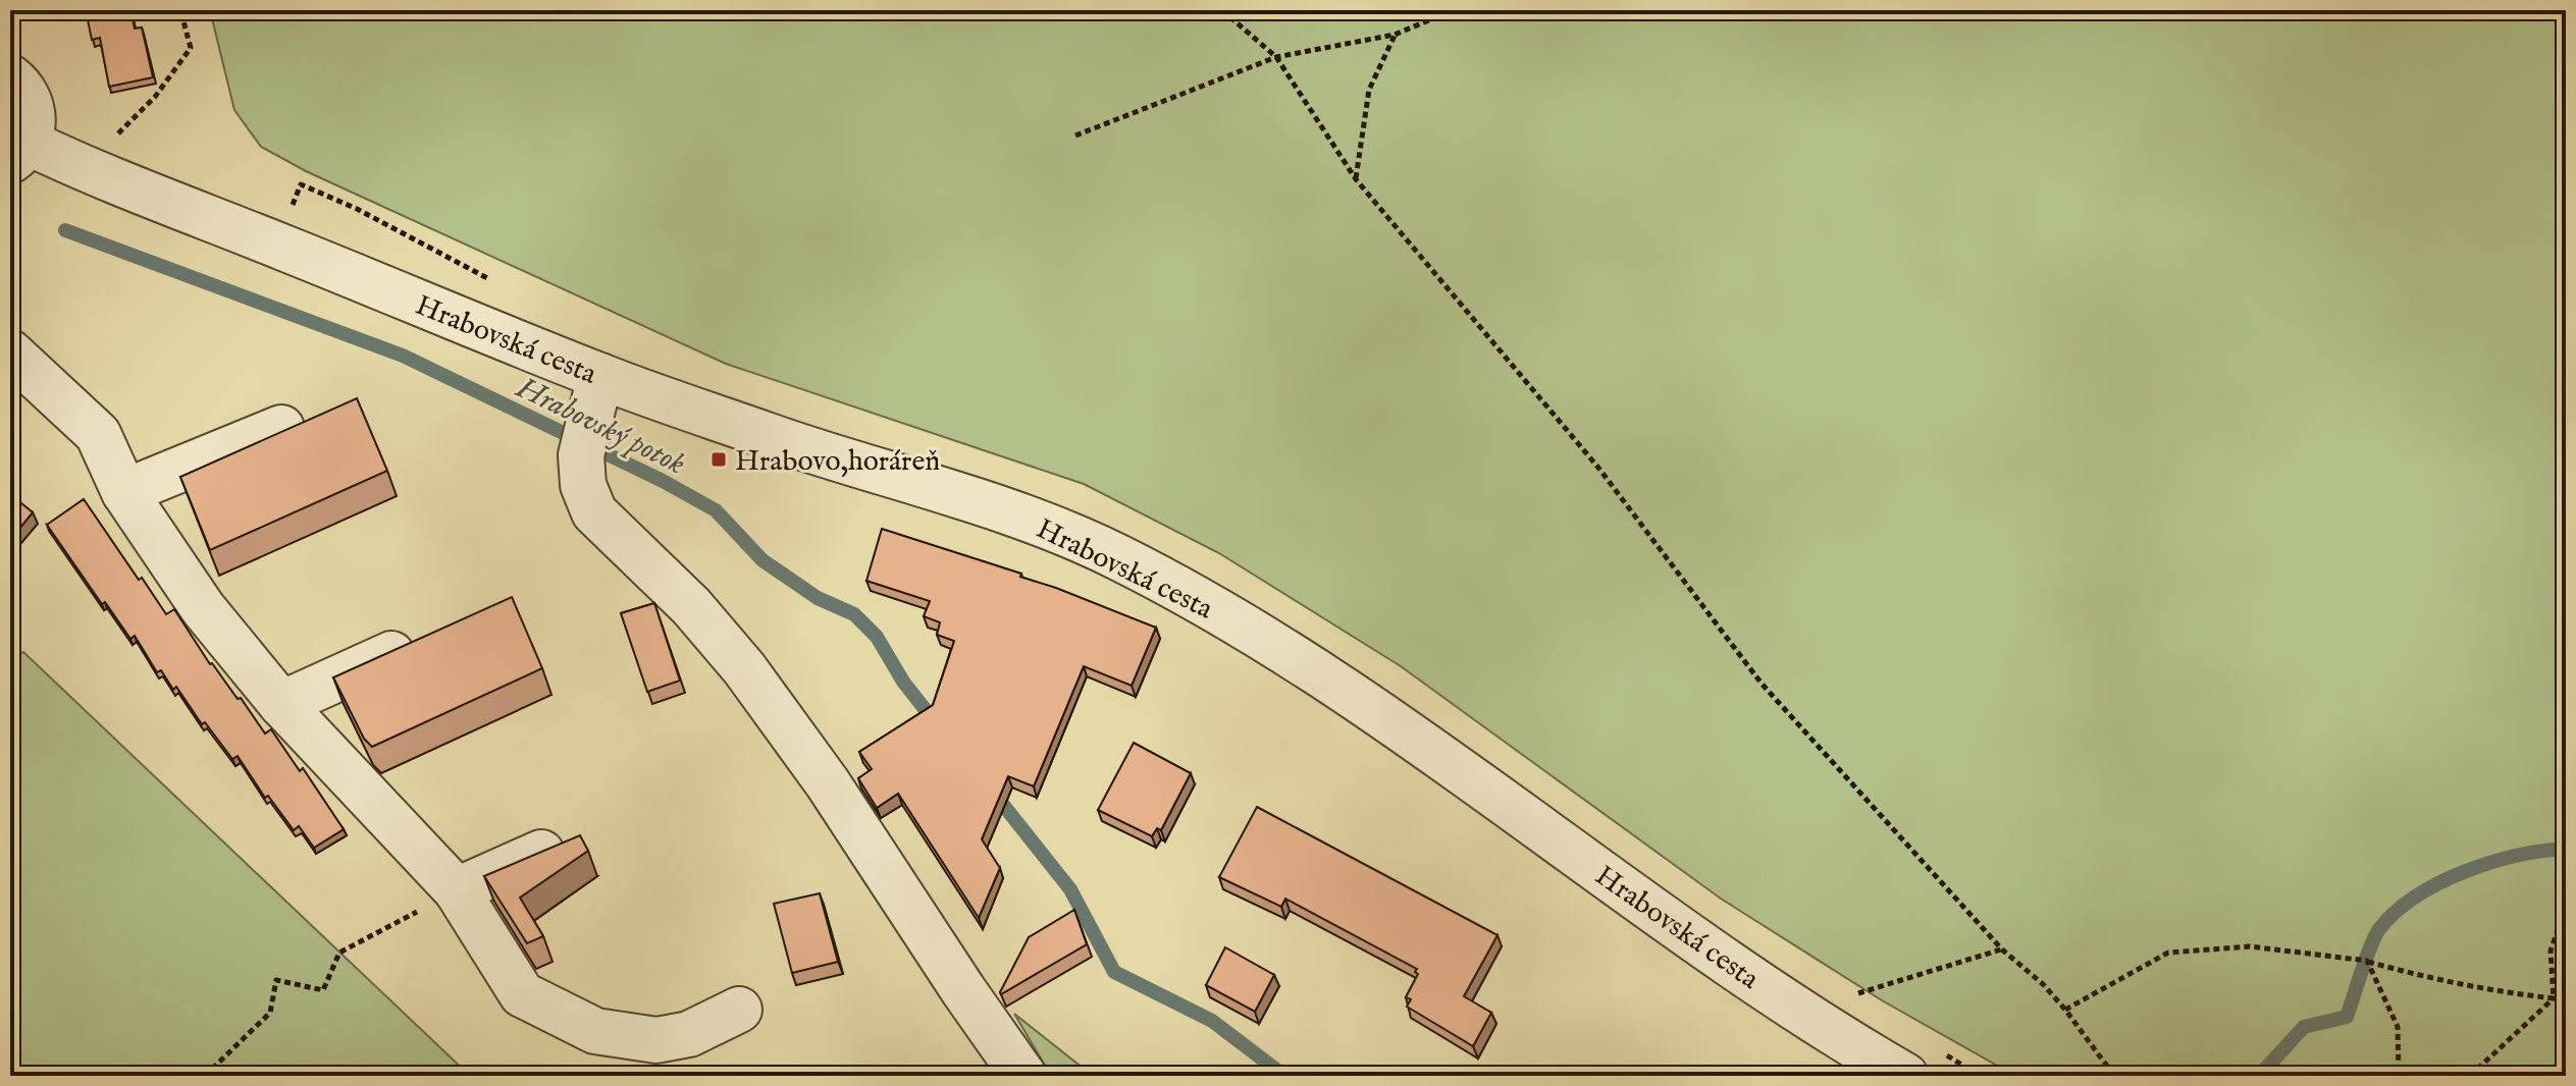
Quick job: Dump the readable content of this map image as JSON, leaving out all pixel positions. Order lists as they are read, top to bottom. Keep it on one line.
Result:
{"streets":{"street":["Hrabovská cesta"]},"water":["Hrabovský potok"],"places":{"transit":["Hrabovo,horáreň"]}}
